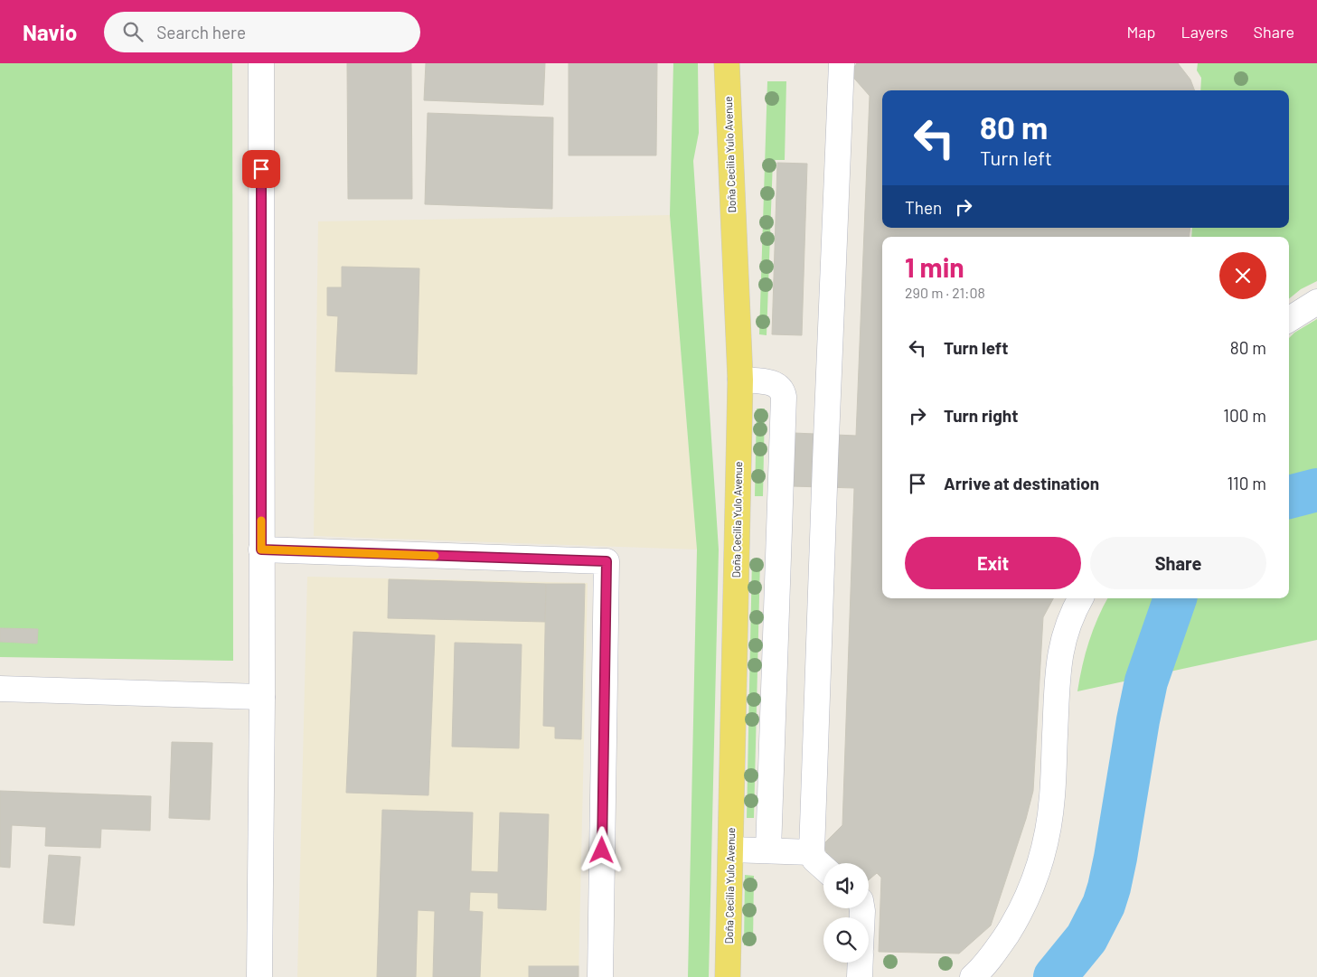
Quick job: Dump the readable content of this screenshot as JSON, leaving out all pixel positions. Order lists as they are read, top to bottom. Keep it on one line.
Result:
{"streets":{"main road":["Doña Cecilia Yulo Avenue"]},"page":{"header":"Navio","search":"Search here","nav":["Map","Layers","Share"],"turn":["80 m","Turn left"],"then":"Then","heading":["1 min","290 m · 21:08"],"list":[{"name":"Turn left","value":"80 m"},{"name":"Turn right","value":"100 m"},{"name":"Arrive at destination","value":"110 m"}],"buttons":["Exit","Share"]}}
